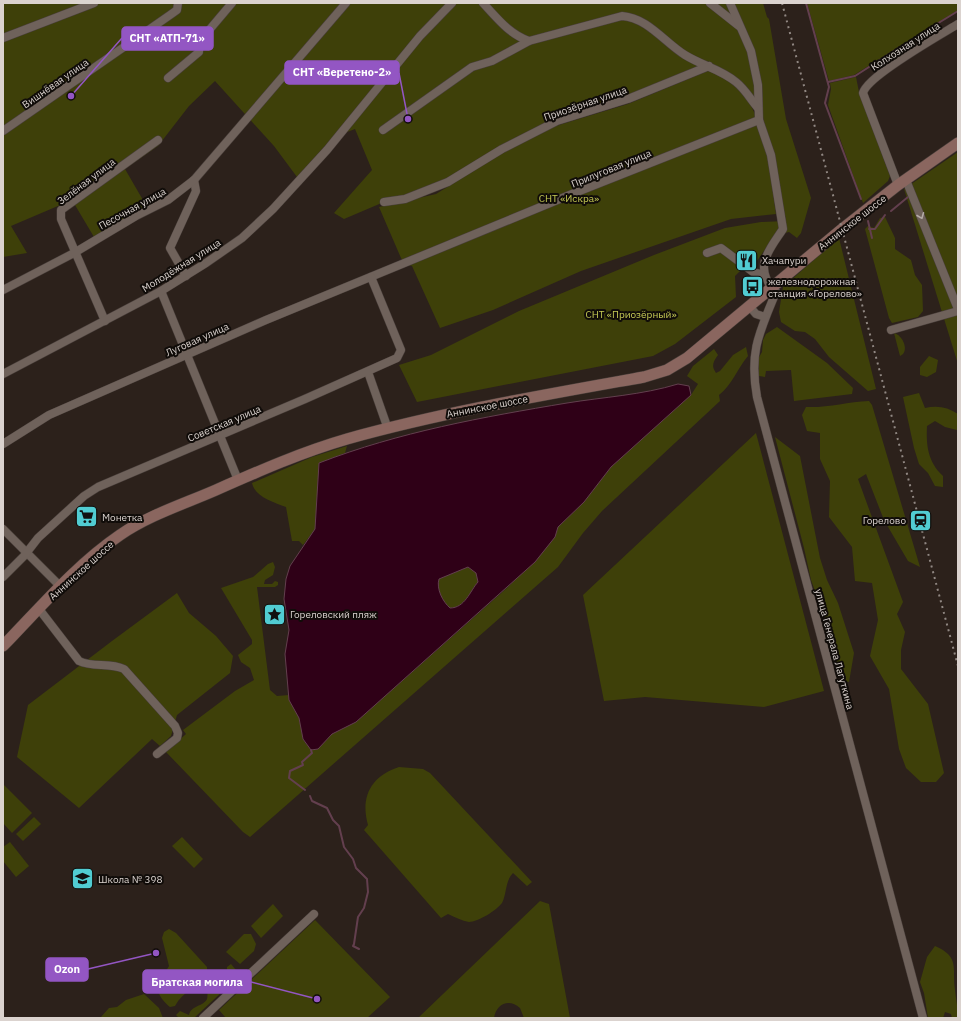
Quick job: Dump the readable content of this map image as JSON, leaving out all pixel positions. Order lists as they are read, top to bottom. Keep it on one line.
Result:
{"streets":{"main road":["Аннинское шоссе"],"street":["Колхозная улица","Вишнёвая улица","Приозёрная улица","Прилуговая улица","Зелёная улица","Песочная улица","Молодёжная улица","Луговая улица","Советская улица","улица Генерала Лагуткина"]},"crossings":[["Колхозная улица","Аннинское шоссе"],["Прилуговая улица","Луговая улица"],["Зелёная улица","Песочная улица"],["Аннинское шоссе","улица Генерала Лагуткина"],["Луговая улица","Советская улица"]],"parks":["СНТ «Искра»","СНТ «Приозёрный»"],"places":{"other":["СНТ «АТП-71»","СНТ «Веретено-2»","Ozon","Братская могила"],"restaurant":["Хачапури"],"bus stop":["железнодорожная станция «Горелово»"],"supermarket":["Монетка"],"station":["Горелово"],"place":["Гореловский пляж"],"school or university":["Школа № 398"]}}
